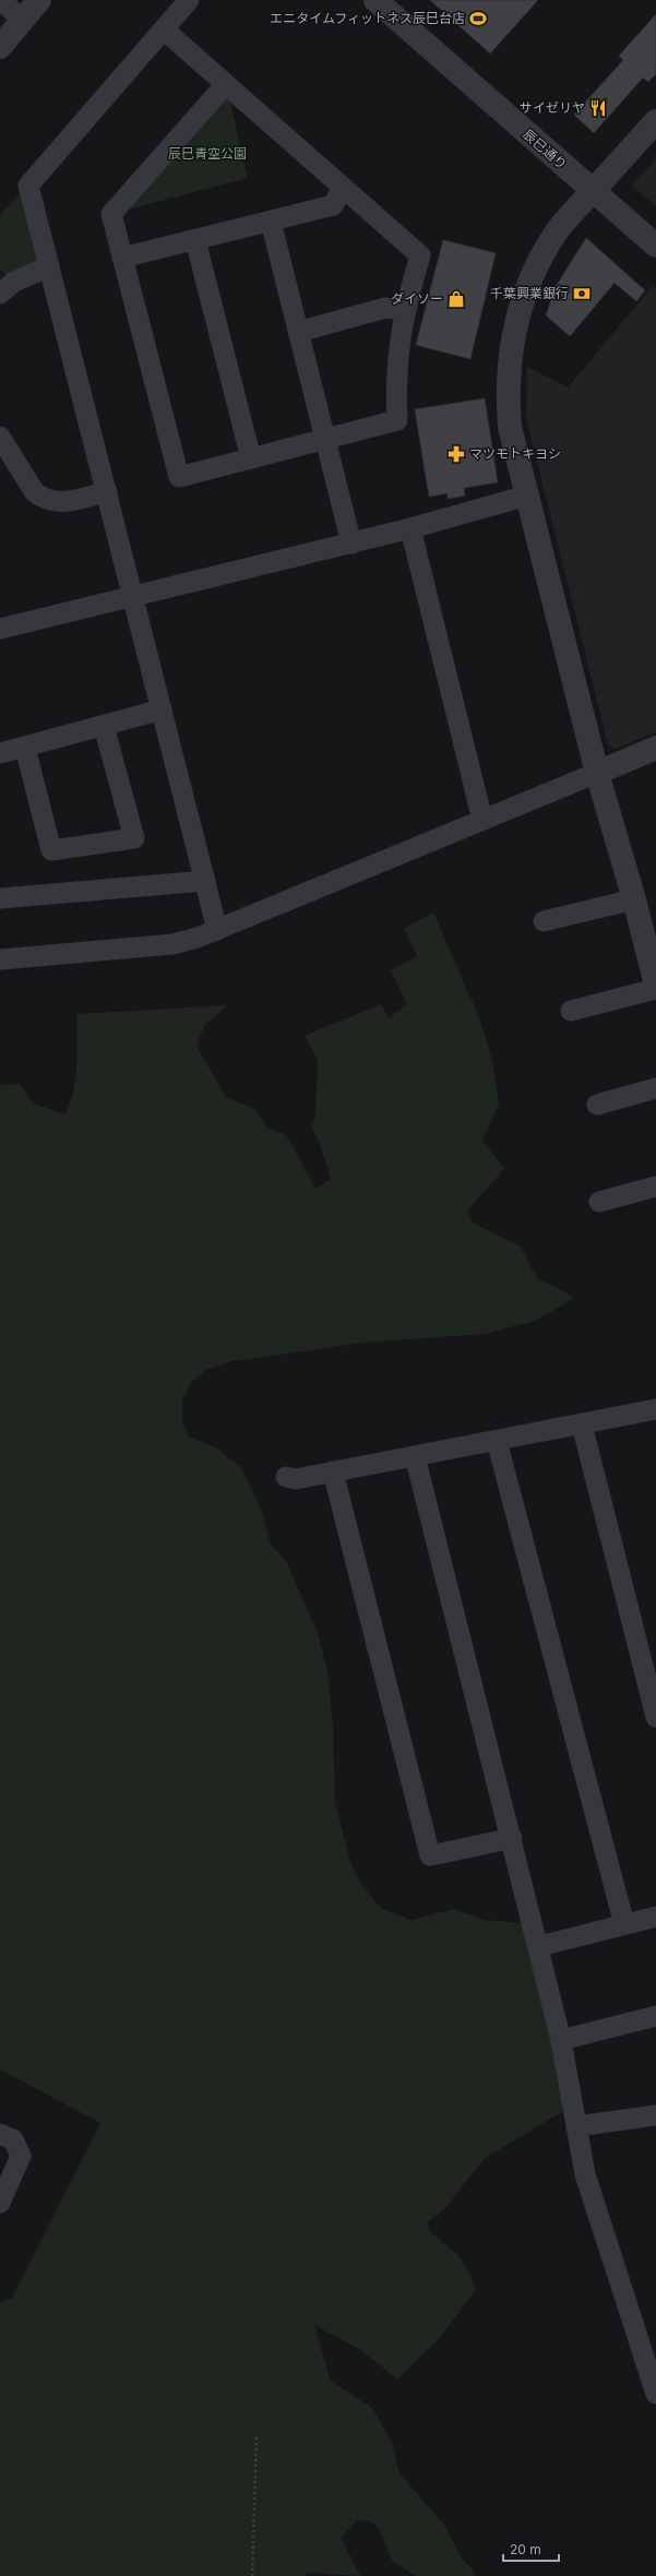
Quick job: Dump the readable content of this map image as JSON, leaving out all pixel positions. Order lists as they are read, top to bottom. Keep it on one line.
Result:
{"streets":{"street":["辰巳通り"]},"parks":["辰巳青空公園"],"places":{"sports":["エニタイムフィットネス辰巳台店"],"restaurant":["サイゼリヤ"],"bank":["千葉興業銀行"],"shop":["ダイソー"],"pharmacy":["マツモトキヨシ"]},"scale_bar":"20 m"}
